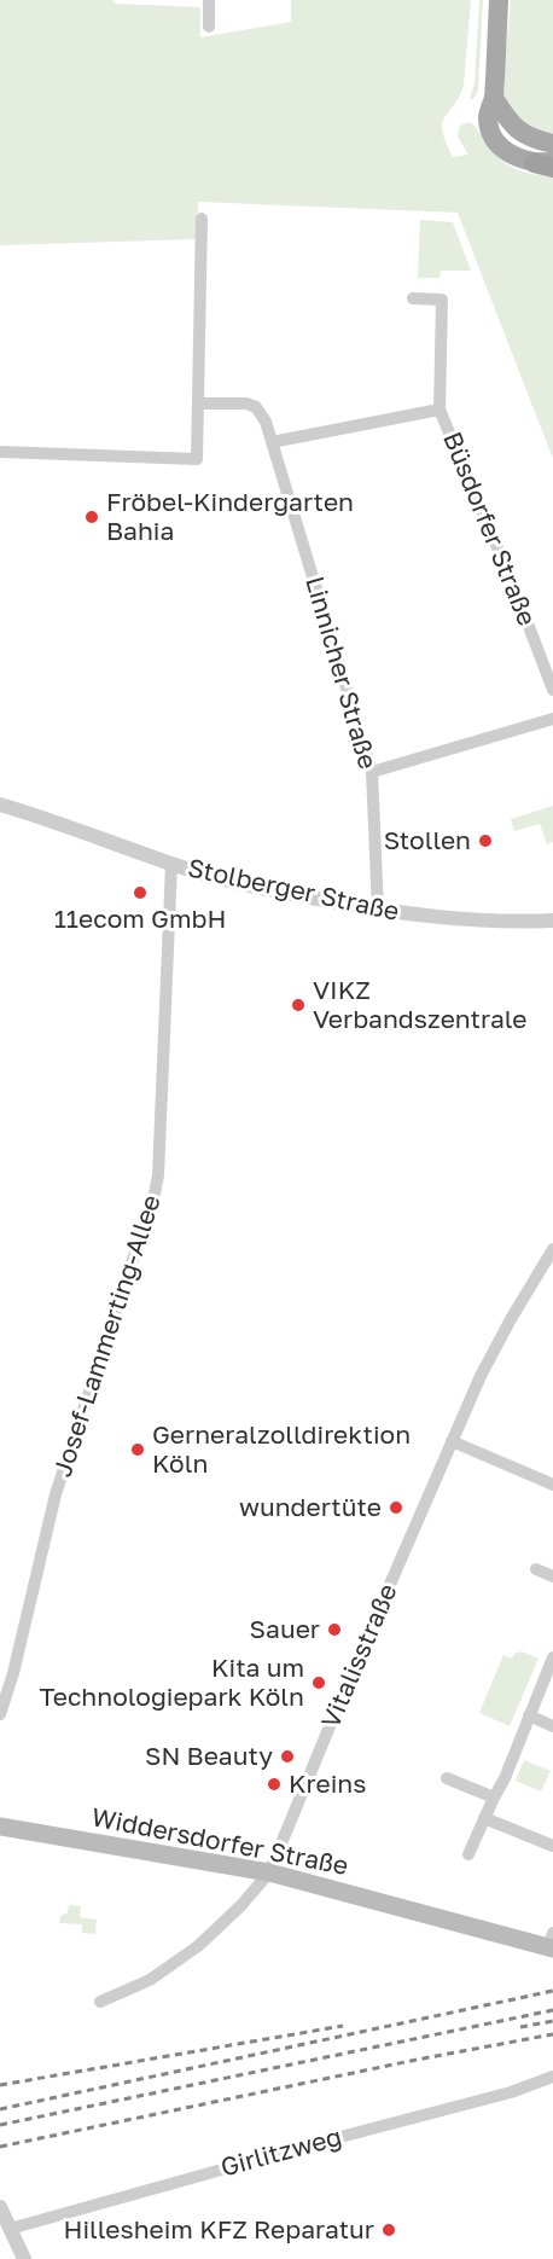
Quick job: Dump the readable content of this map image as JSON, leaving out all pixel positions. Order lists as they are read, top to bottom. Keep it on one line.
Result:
{"streets":{"main road":["Widdersdorfer Straße"],"street":["Büsdorfer Straße","Linnicher Straße","Stolberger Straße","Josef-Lammerting-Allee","Vitalisstraße","Girlitzweg"]},"crossings":[["Linnicher Straße","Stolberger Straße"],["Stolberger Straße","Josef-Lammerting-Allee"],["Vitalisstraße","Widdersdorfer Straße"]],"places":["Fröbel-Kindergarten Bahia","Stollen","11ecom GmbH","VIKZ Verbandszentrale","Gerneralzolldirektion Köln","wundertüte","Sauer","Kita um Technologiepark Köln","SN Beauty","Kreins","Hillesheim KFZ Reparatur"]}
